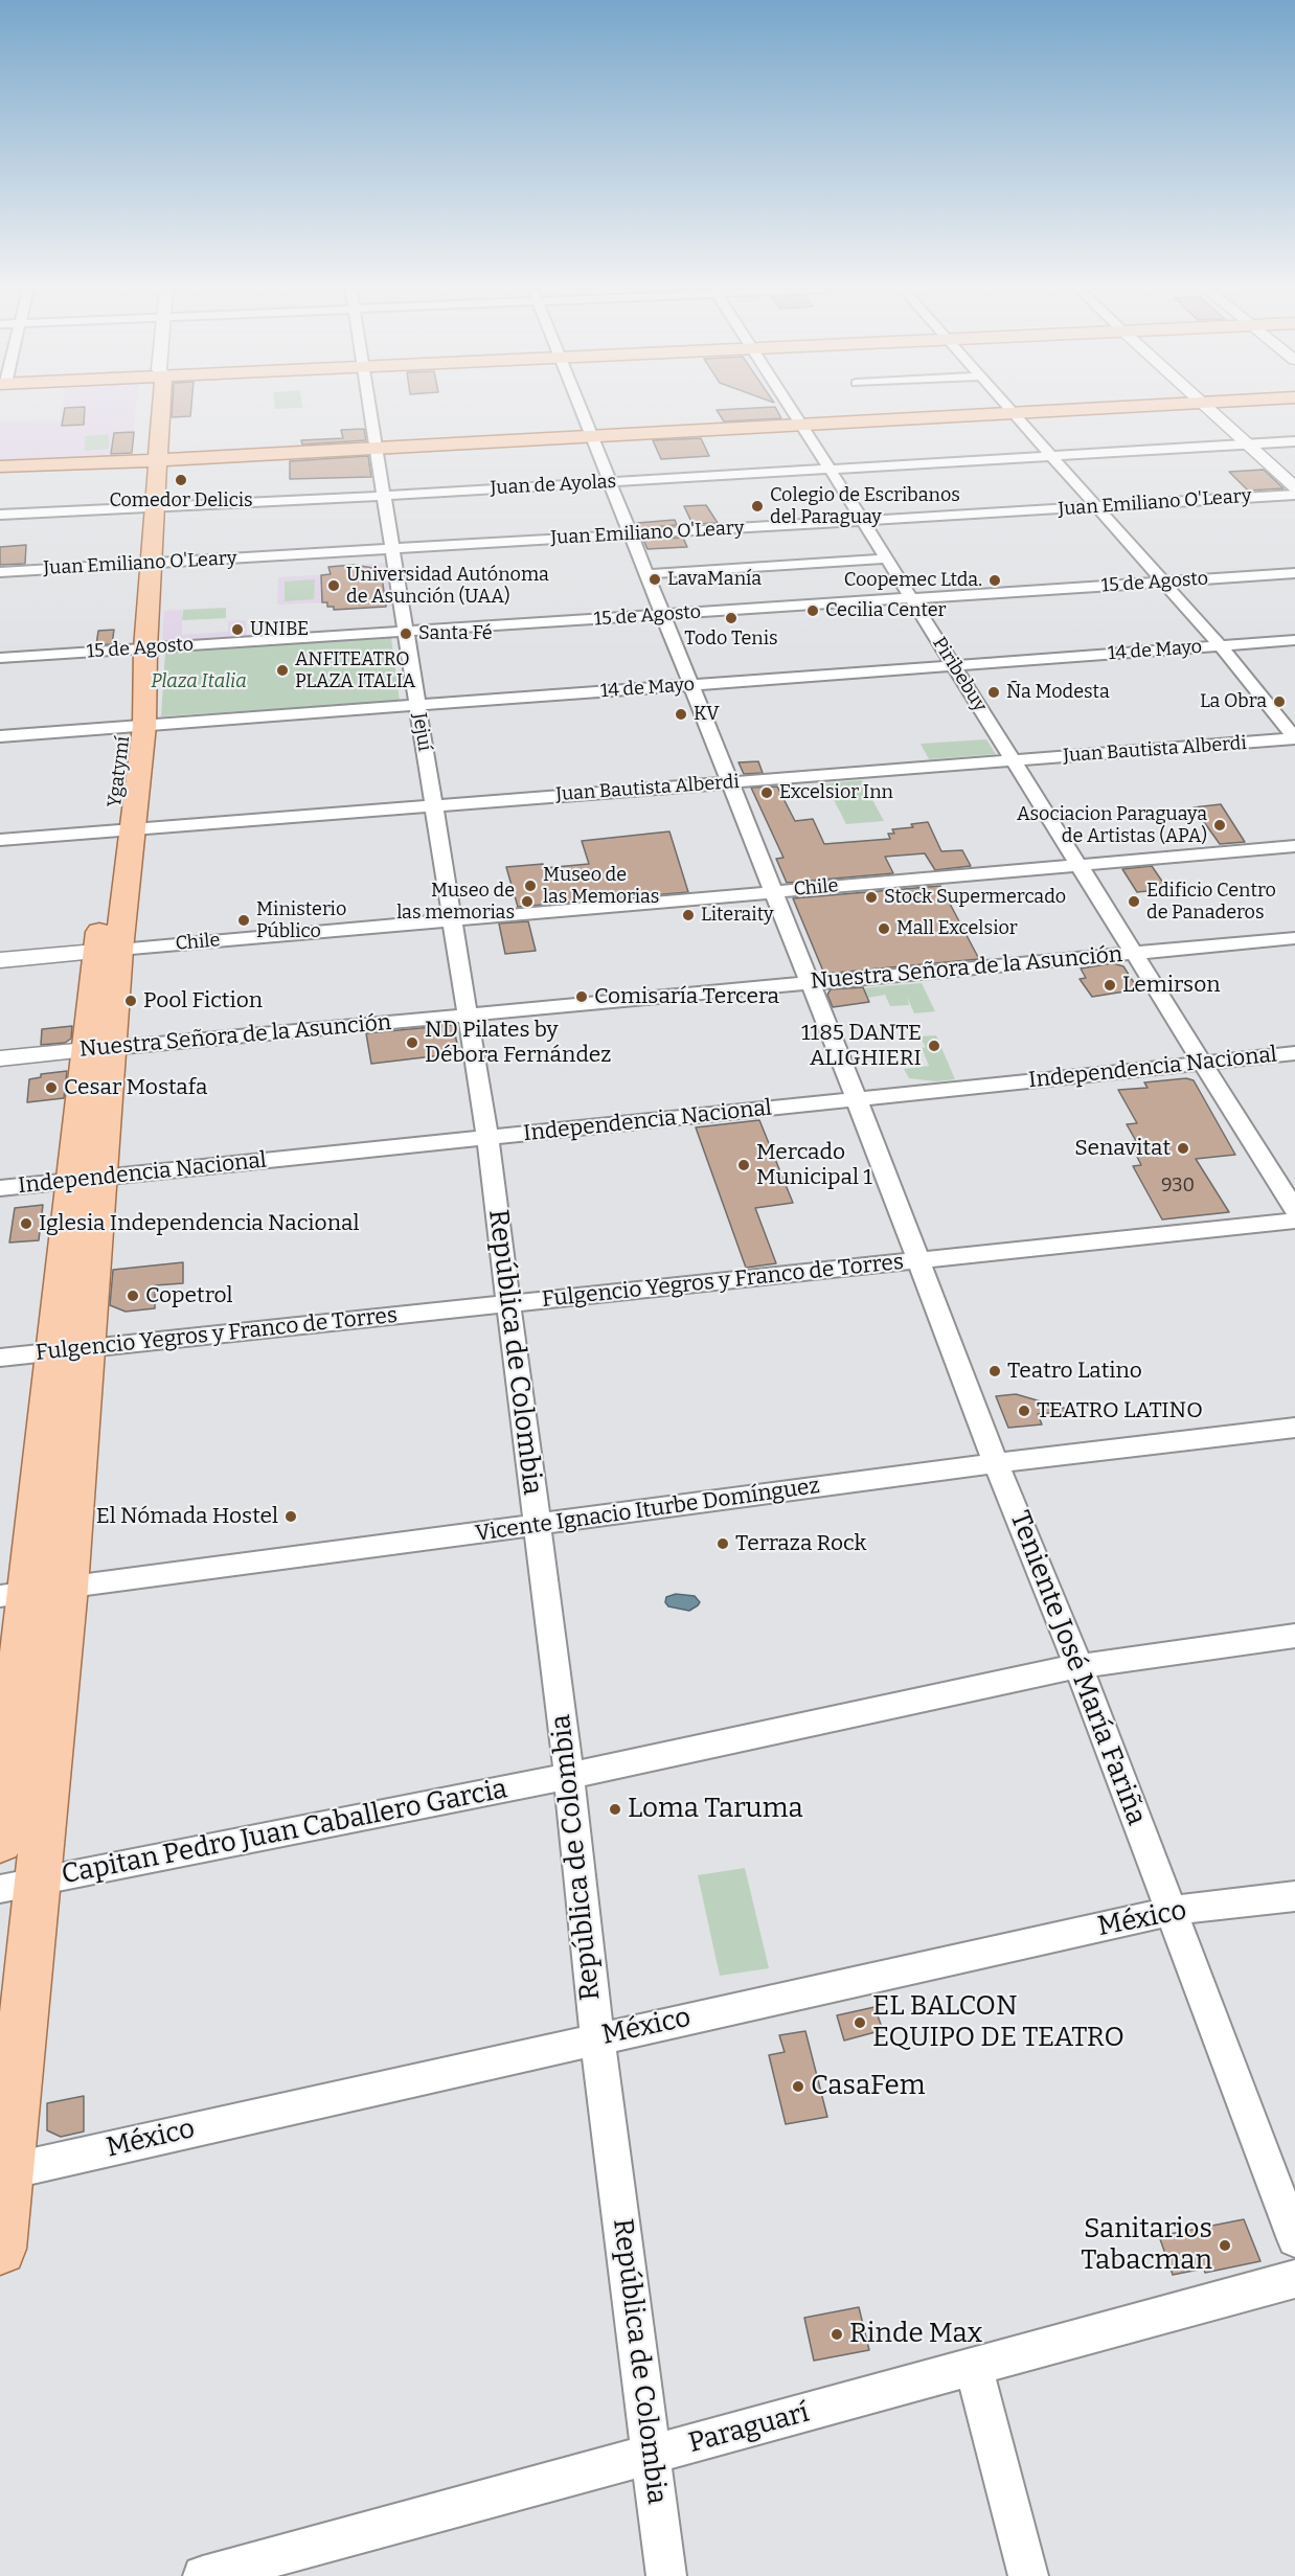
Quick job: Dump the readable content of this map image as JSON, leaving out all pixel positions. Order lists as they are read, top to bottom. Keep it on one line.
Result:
{"streets":{"main road":["Ygatymí"],"street":["Juan de Ayolas","Juan Emiliano O'Leary","15 de Agosto","14 de Mayo","Piribebuy","Jejuí","Juan Bautista Alberdi","Chile","Nuestra Señora de la Asunción","Independencia Nacional","Fulgencio Yegros y Franco de Torres","República de Colombia","Vicente Ignacio Iturbe Domínguez","Teniente José María Fariña","Capitan Pedro Juan Caballero Garcia","México","Paraguarí"]},"crossings":[["Juan de Ayolas","Piribebuy"],["Juan de Ayolas","Jejuí"],["Juan de Ayolas","Ygatymí"],["Juan de Ayolas","Teniente José María Fariña"],["Juan Emiliano O'Leary","Piribebuy"],["Juan Emiliano O'Leary","Jejuí"],["Juan Emiliano O'Leary","Ygatymí"],["Juan Emiliano O'Leary","Teniente José María Fariña"],["15 de Agosto","Piribebuy"],["15 de Agosto","Jejuí"],["15 de Agosto","Ygatymí"],["15 de Agosto","Teniente José María Fariña"],["14 de Mayo","Piribebuy"],["14 de Mayo","Jejuí"],["14 de Mayo","Ygatymí"],["14 de Mayo","Teniente José María Fariña"],["Piribebuy","Juan Bautista Alberdi"],["Piribebuy","Chile"],["Piribebuy","Nuestra Señora de la Asunción"],["Piribebuy","Independencia Nacional"],["Jejuí","Juan Bautista Alberdi"],["Jejuí","Chile"],["Jejuí","Nuestra Señora de la Asunción"],["Jejuí","Independencia Nacional"],["Jejuí","República de Colombia"],["Juan Bautista Alberdi","Ygatymí"],["Juan Bautista Alberdi","Teniente José María Fariña"],["Ygatymí","Chile"],["Ygatymí","Nuestra Señora de la Asunción"],["Ygatymí","Independencia Nacional"],["Ygatymí","Fulgencio Yegros y Franco de Torres"],["Ygatymí","Vicente Ignacio Iturbe Domínguez"],["Chile","Teniente José María Fariña"],["Nuestra Señora de la Asunción","Teniente José María Fariña"],["Independencia Nacional","República de Colombia"],["Independencia Nacional","Teniente José María Fariña"],["Fulgencio Yegros y Franco de Torres","República de Colombia"],["Fulgencio Yegros y Franco de Torres","Teniente José María Fariña"],["República de Colombia","Vicente Ignacio Iturbe Domínguez"],["República de Colombia","Capitan Pedro Juan Caballero Garcia"],["República de Colombia","México"],["República de Colombia","Paraguarí"],["Vicente Ignacio Iturbe Domínguez","Teniente José María Fariña"],["Teniente José María Fariña","Capitan Pedro Juan Caballero Garcia"],["Teniente José María Fariña","México"]],"parks":["Plaza Italia"],"places":["Comedor Delicis","Colegio de Escribanos del Paraguay","LavaManía","Coopemec Ltda.","Universidad Autónoma de Asunción (UAA)","Cecilia Center","Todo Tenis","UNIBE","Santa Fé","ANFITEATRO PLAZA ITALIA","Ña Modesta","La Obra","KV","Excelsior Inn","Asociacion Paraguaya de Artistas (APA)","Museo de las Memorias","Stock Supermercado","Museo de las memorias","Edificio Centro de Panaderos","Literaity","Ministerio Público","Mall Excelsior","Lemirson","Comisaría Tercera","Pool Fiction","ND Pilates by Débora Fernández","1185 DANTE ALIGHIERI","Cesar Mostafa","Senavitat","Mercado Municipal 1","Iglesia Independencia Nacional","Copetrol","Teatro Latino","TEATRO LATINO","El Nómada Hostel","Terraza Rock","Loma Taruma","EL BALCON EQUIPO DE TEATRO","CasaFem","Sanitarios Tabacman","Rinde Max"],"house_numbers":["930"]}
